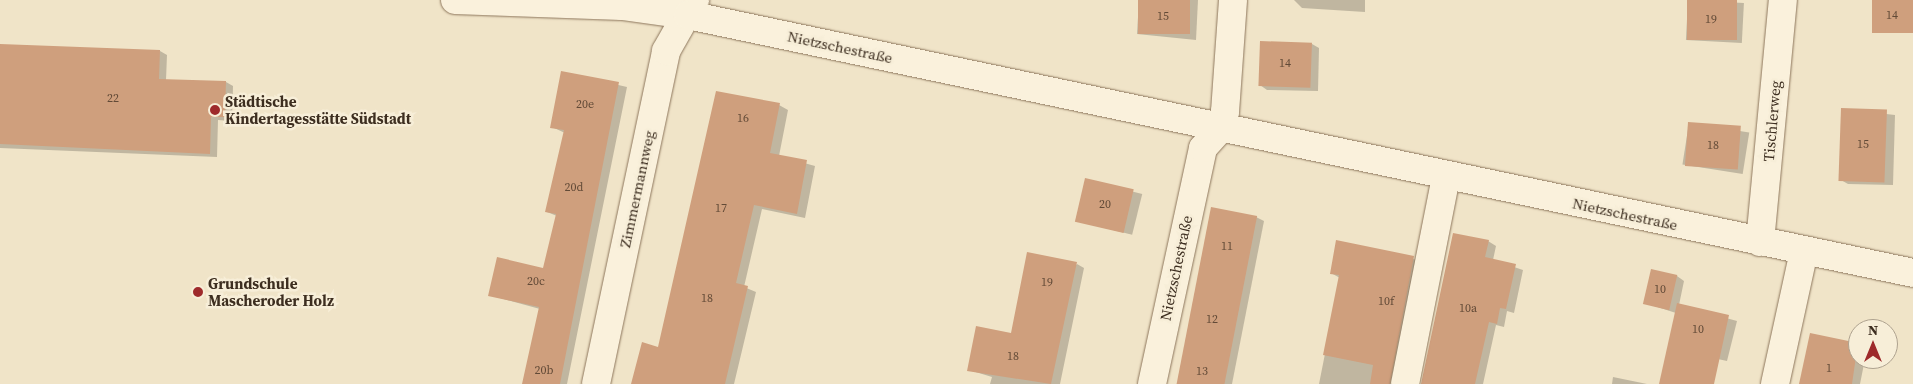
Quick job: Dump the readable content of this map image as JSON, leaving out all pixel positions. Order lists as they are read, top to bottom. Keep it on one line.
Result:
{"streets":{"street":["Nietzschestraße","Tischlerweg","Zimmermannweg"]},"crossings":[["Nietzschestraße","Tischlerweg"],["Nietzschestraße","Zimmermannweg"]],"places":["Städtische Kindertagesstätte Südstadt","Grundschule Mascheroder Holz"],"house_numbers":["14","15","19","14","22","20e","16","15","18","20d","20","17","11","20c","19","10","18","10f","10a","12","10","18","1","20b","13"],"north":"top"}
